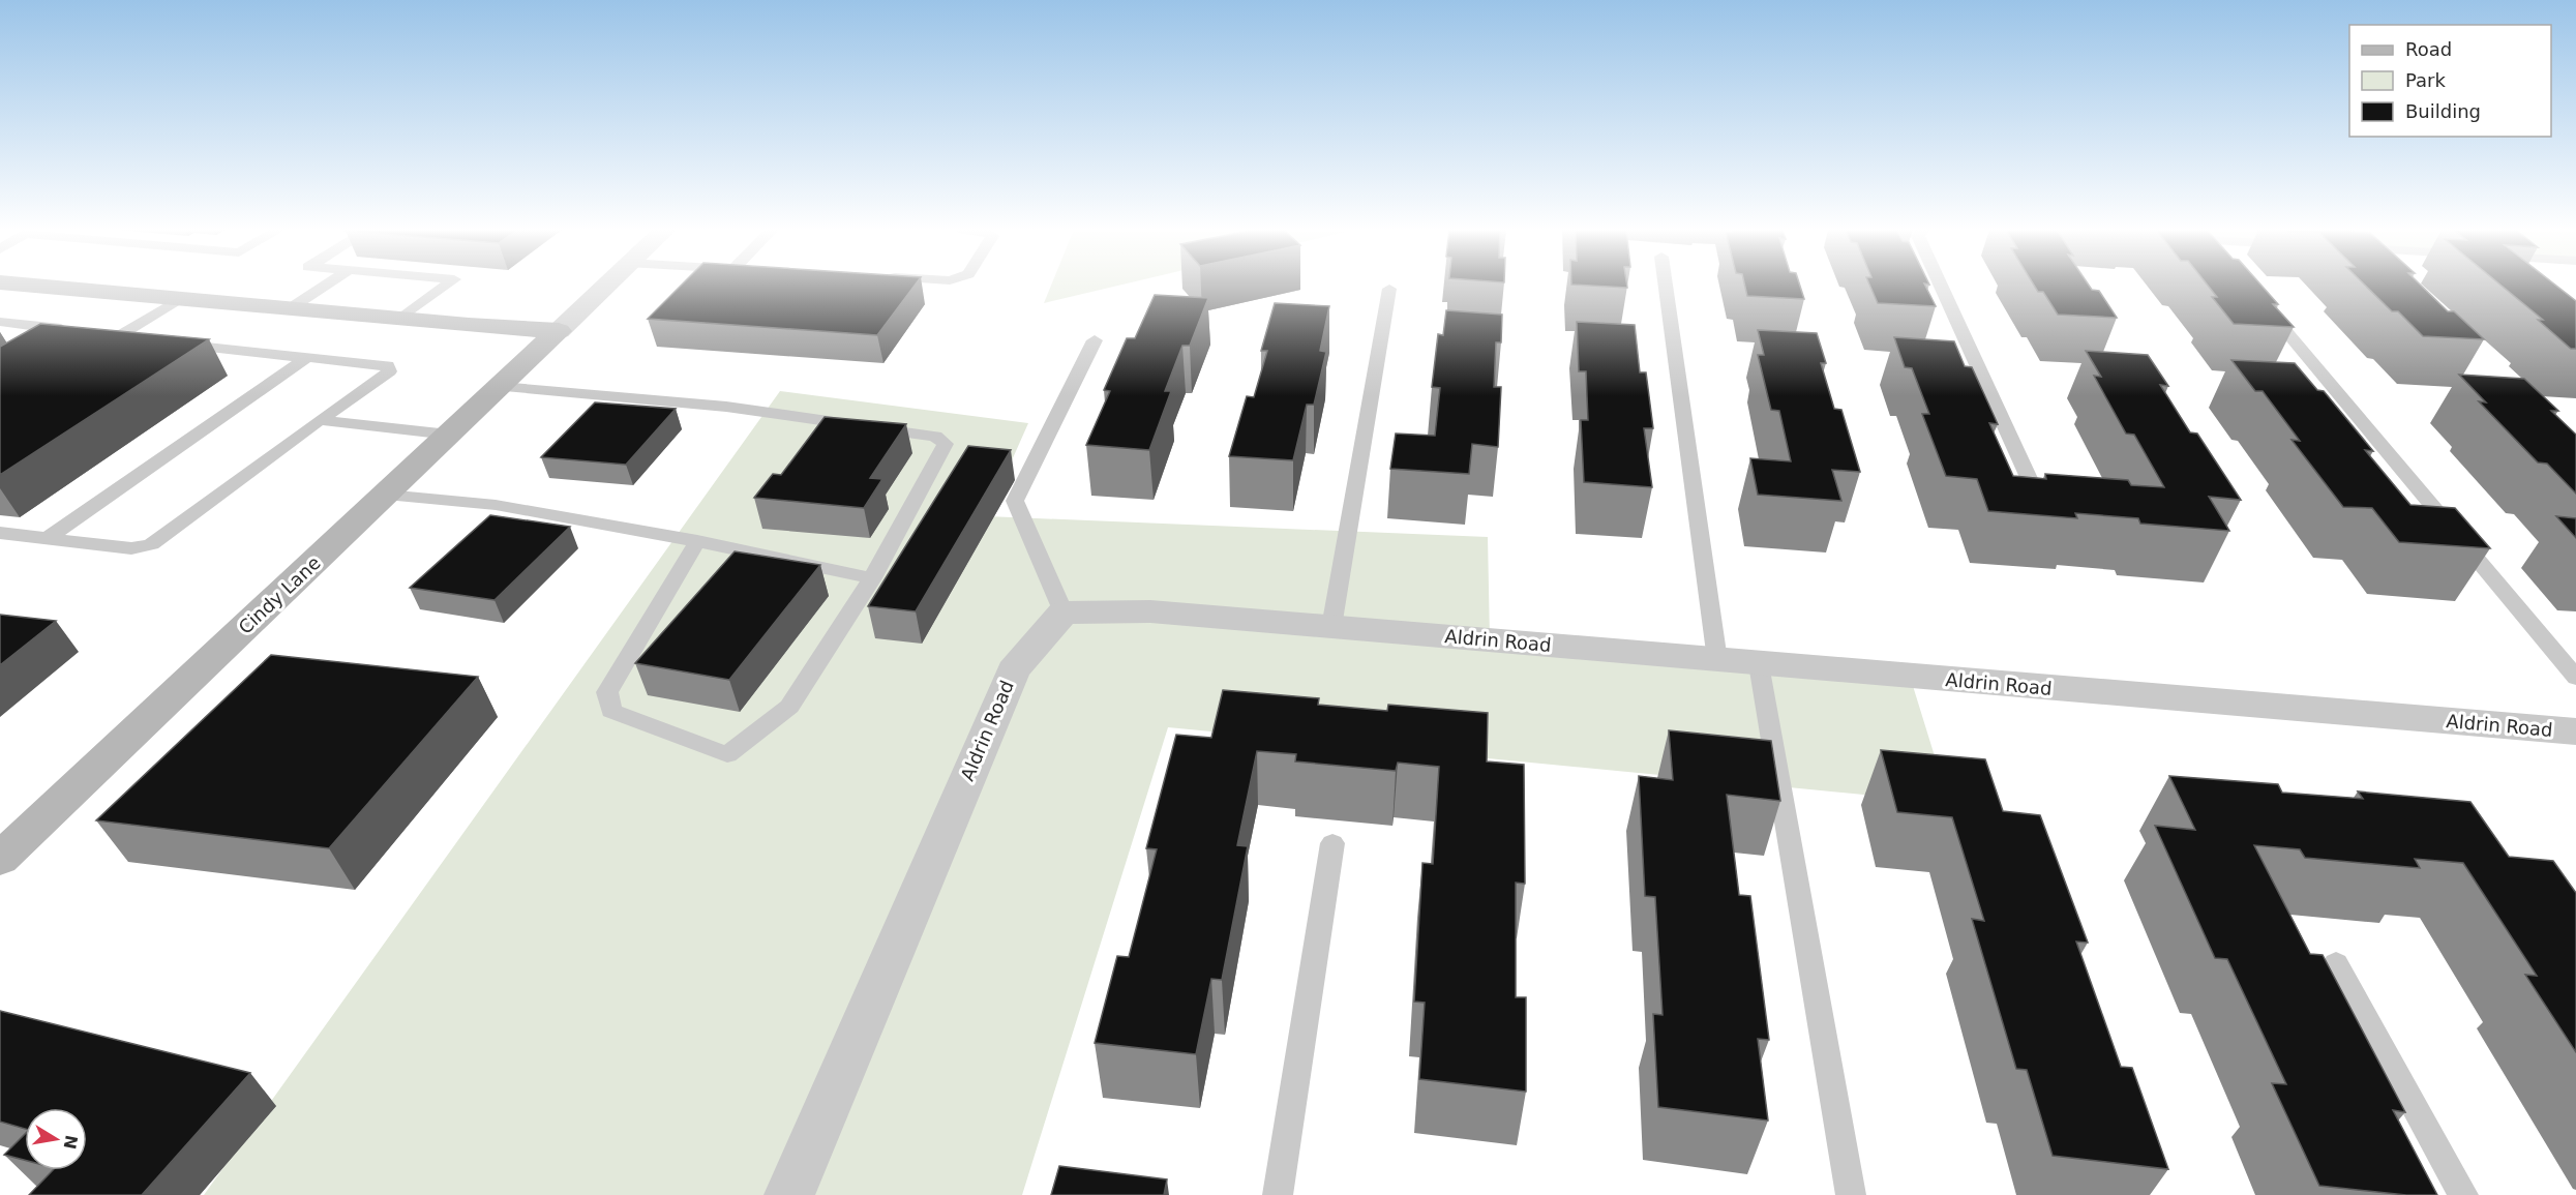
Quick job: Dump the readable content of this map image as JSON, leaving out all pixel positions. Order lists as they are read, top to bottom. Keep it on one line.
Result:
{"streets":{"street":["Cindy Lane","Aldrin Road"]},"legend":["Road","Park","Building"],"north":"right"}
